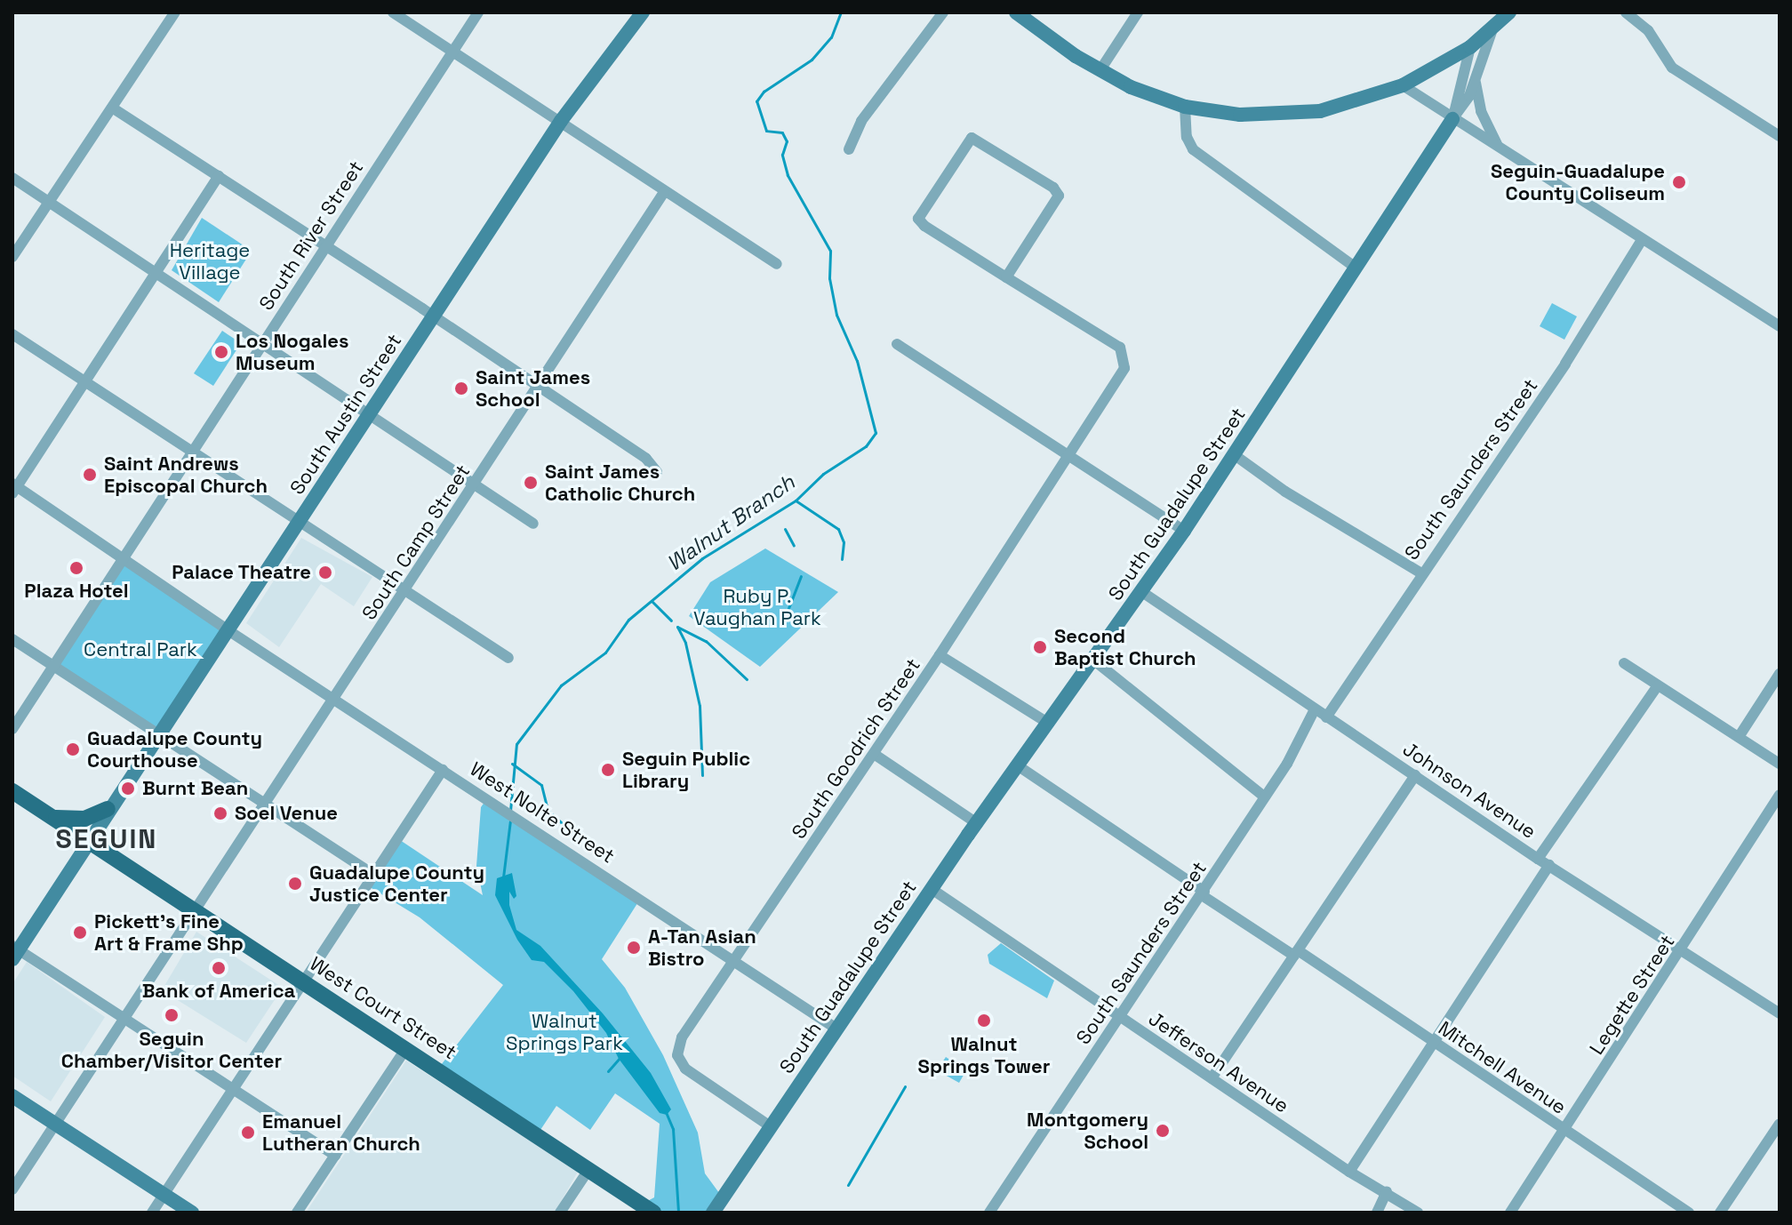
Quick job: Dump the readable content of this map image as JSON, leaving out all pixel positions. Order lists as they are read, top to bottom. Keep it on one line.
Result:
{"streets":{"main road":["South Austin Street","South Guadalupe Street","West Court Street"],"street":["South River Street","South Saunders Street","South Camp Street","South Goodrich Street","Johnson Avenue","West Nolte Street","Legette Street","Jefferson Avenue","Mitchell Avenue"]},"crossings":[["South River Street","West Nolte Street"],["South Austin Street","West Nolte Street"],["South Austin Street","West Court Street"],["South Saunders Street","Johnson Avenue"],["South Saunders Street","Jefferson Avenue"],["South Saunders Street","Mitchell Avenue"],["South Guadalupe Street","South Goodrich Street"],["South Guadalupe Street","Johnson Avenue"],["South Guadalupe Street","West Nolte Street"],["South Guadalupe Street","Jefferson Avenue"],["South Guadalupe Street","Mitchell Avenue"],["South Camp Street","West Nolte Street"],["South Camp Street","West Court Street"],["South Goodrich Street","West Nolte Street"],["Johnson Avenue","Legette Street"],["Legette Street","Mitchell Avenue"]],"districts":["SEGUIN"],"water":["Walnut Branch"],"parks":["Heritage Village","Ruby P. Vaughan Park","Central Park","Walnut Springs Park"],"places":["Seguin-Guadalupe County Coliseum","Los Nogales Museum","Saint James School","Saint Andrews Episcopal Church","Saint James Catholic Church","Plaza Hotel","Palace Theatre","Second Baptist Church","Guadalupe County Courthouse","Seguin Public Library","Burnt Bean","Soel Venue","Guadalupe County Justice Center","Pickett's Fine Art & Frame Shp","A-Tan Asian Bistro","Bank of America","Seguin Chamber/Visitor Center","Walnut Springs Tower","Montgomery School","Emanuel Lutheran Church"]}
